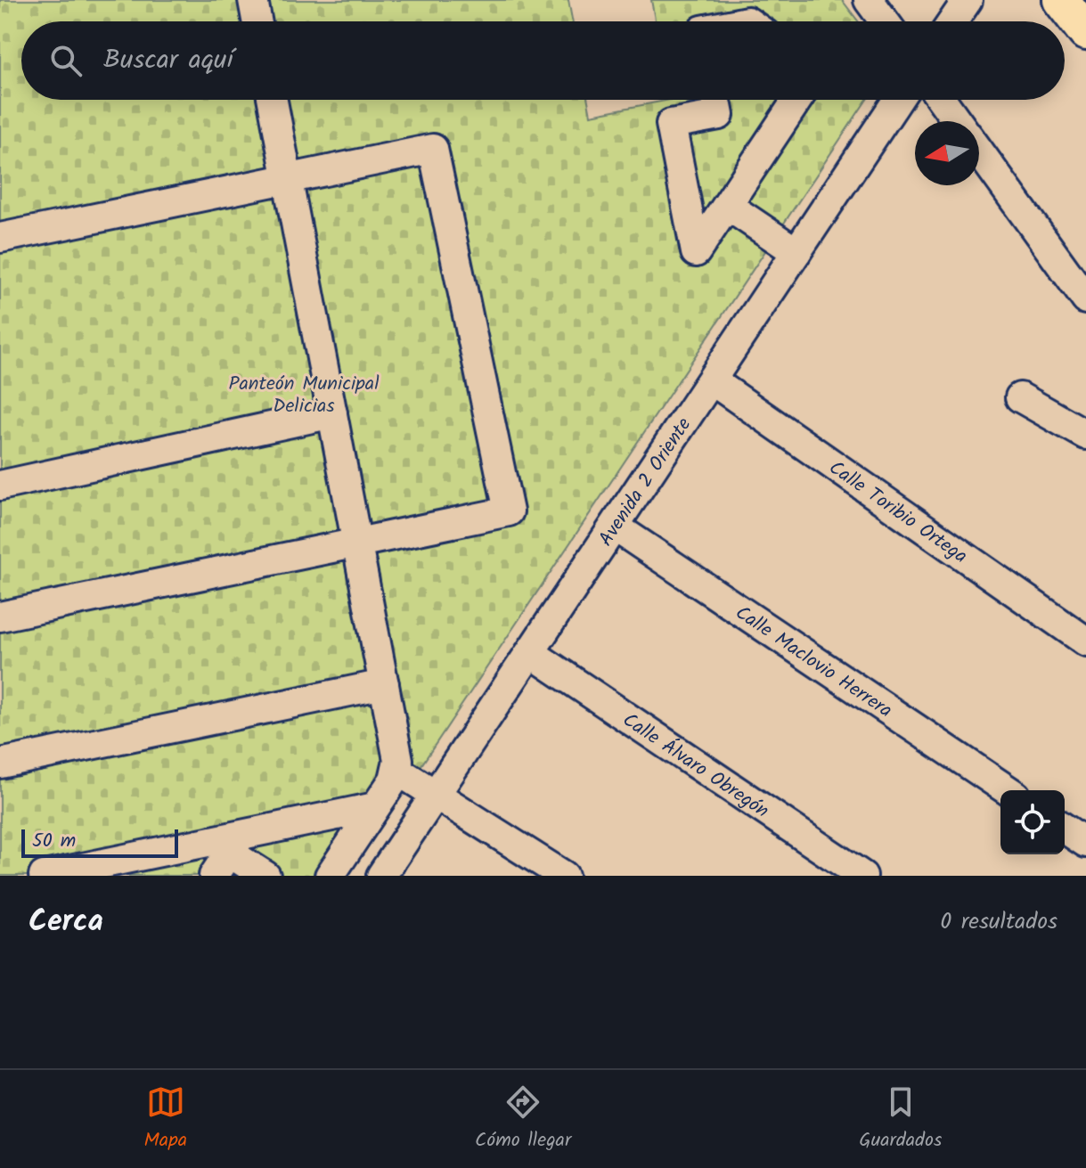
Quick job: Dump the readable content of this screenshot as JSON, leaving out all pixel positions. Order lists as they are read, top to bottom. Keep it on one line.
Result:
{"streets":{"street":["Avenida 2 Oriente","Calle Toribio Ortega","Calle Maclovio Herrera","Calle Álvaro Obregón"]},"crossings":[["Avenida 2 Oriente","Calle Toribio Ortega"],["Avenida 2 Oriente","Calle Maclovio Herrera"],["Avenida 2 Oriente","Calle Álvaro Obregón"]],"parks":["Panteón Municipal Delicias"],"scale_bar":"50 m","north":"left","page":{"search":"Buscar aquí","scale":"50 m","heading":["Cerca","0 resultados"],"nav":["Mapa","Cómo llegar","Guardados"]}}
